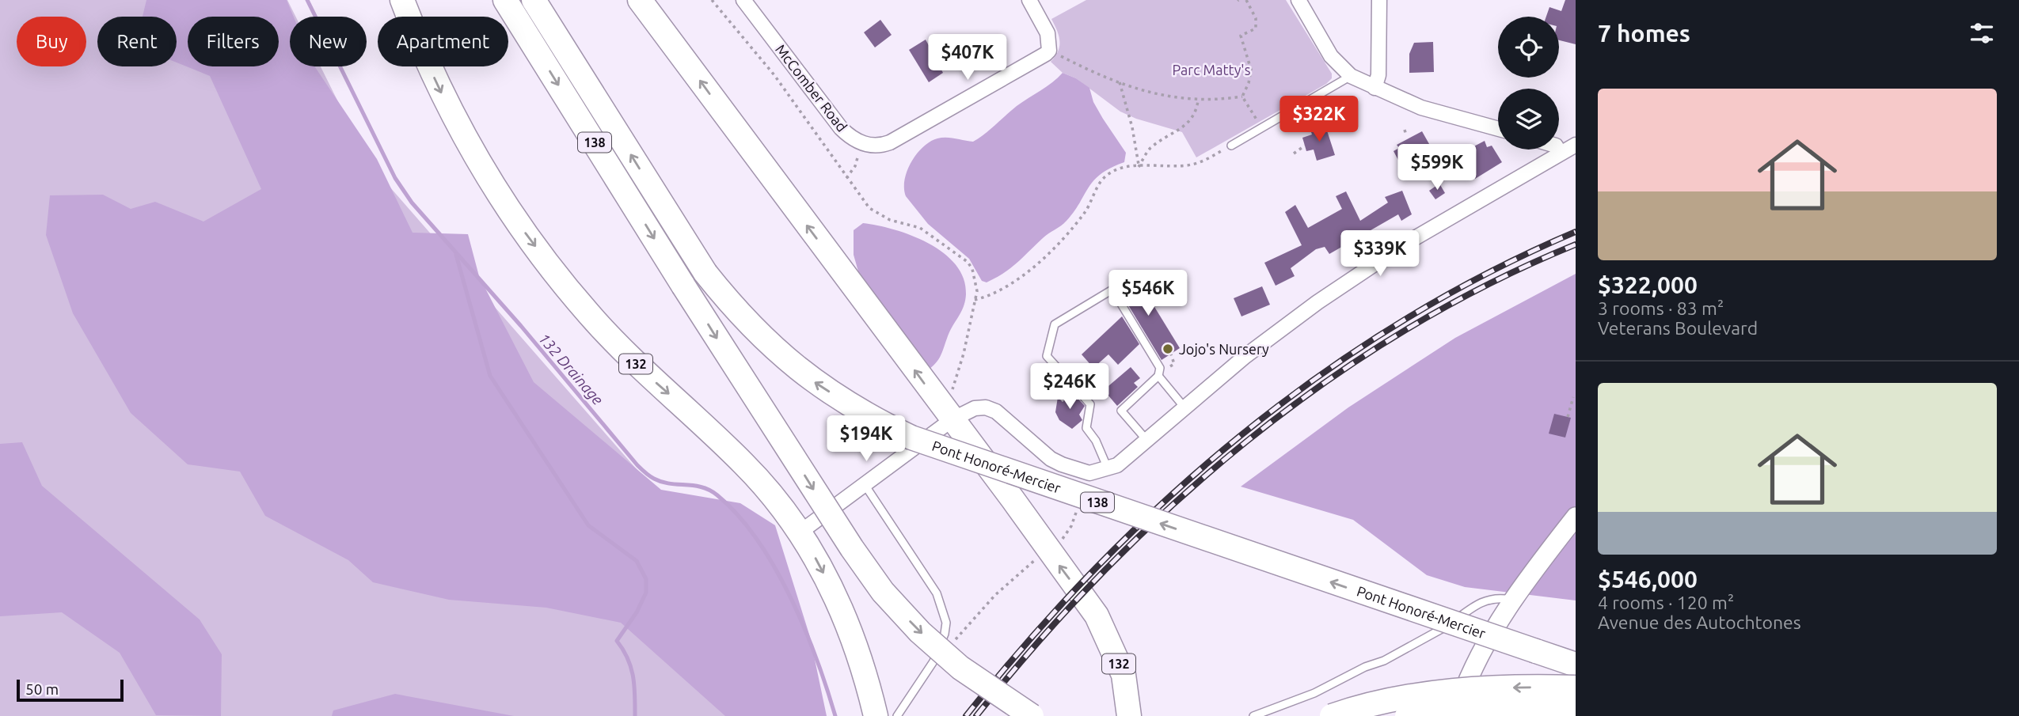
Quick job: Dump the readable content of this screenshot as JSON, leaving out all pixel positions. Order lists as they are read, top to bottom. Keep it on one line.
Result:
{"streets":{"highway":["138","132","Pont Honoré-Mercier"],"street":["McComber Road"]},"water":["132 Drainage"],"parks":["Parc Matty's"],"places":["Jojo's Nursery"],"scale_bar":"50 m","page":{"heading":"7 homes","chip":["Buy","Rent","Filters","New","Apartment"],"price":["$407K","$322K","$599K","$339K","$546K","$246K","$194K"],"list":[{"name":"$322,000","note":"3 rooms · 83 m² · Veterans Boulevard"},{"name":"$546,000","note":"4 rooms · 120 m² · Avenue des Autochtones"}],"scale":"50 m"}}
